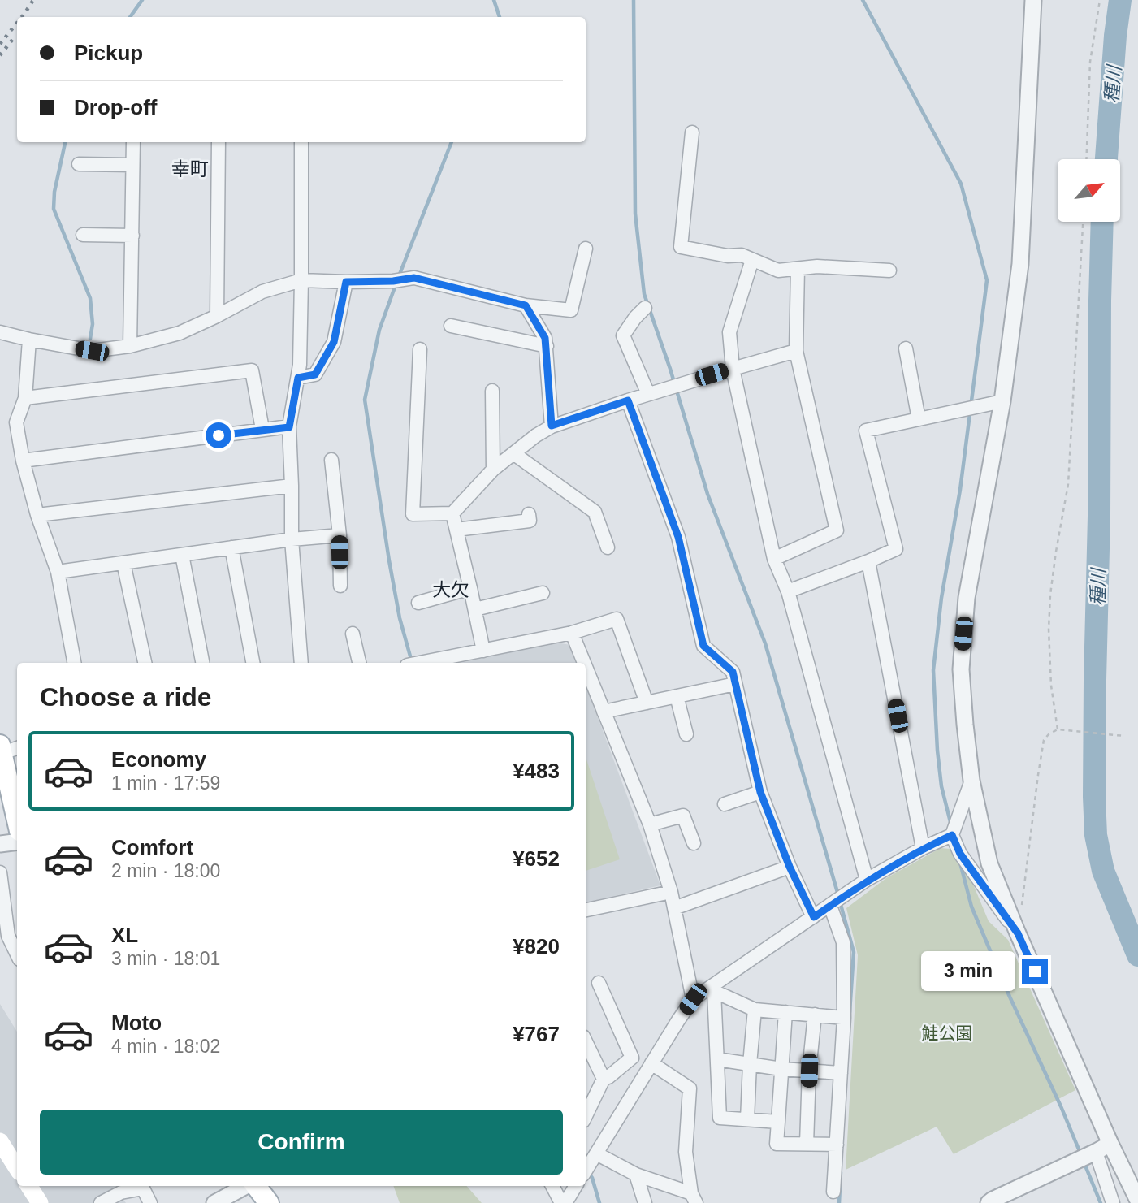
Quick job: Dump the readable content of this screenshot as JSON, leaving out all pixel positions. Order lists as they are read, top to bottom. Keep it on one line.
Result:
{"districts":["幸町","大欠"],"water":["種川"],"parks":["鮭公園"],"north":"top right","page":{"banner":["Pickup","Drop-off"],"heading":"Choose a ride","list":[{"name":"Economy","note":"1 min · 17:59","value":"¥483"},{"name":"Comfort","note":"2 min · 18:00","value":"¥652"},{"name":"XL","note":"3 min · 18:01","value":"¥820"},{"name":"Moto","note":"4 min · 18:02","value":"¥767"}],"bubble":"3 min","buttons":"Confirm"}}
